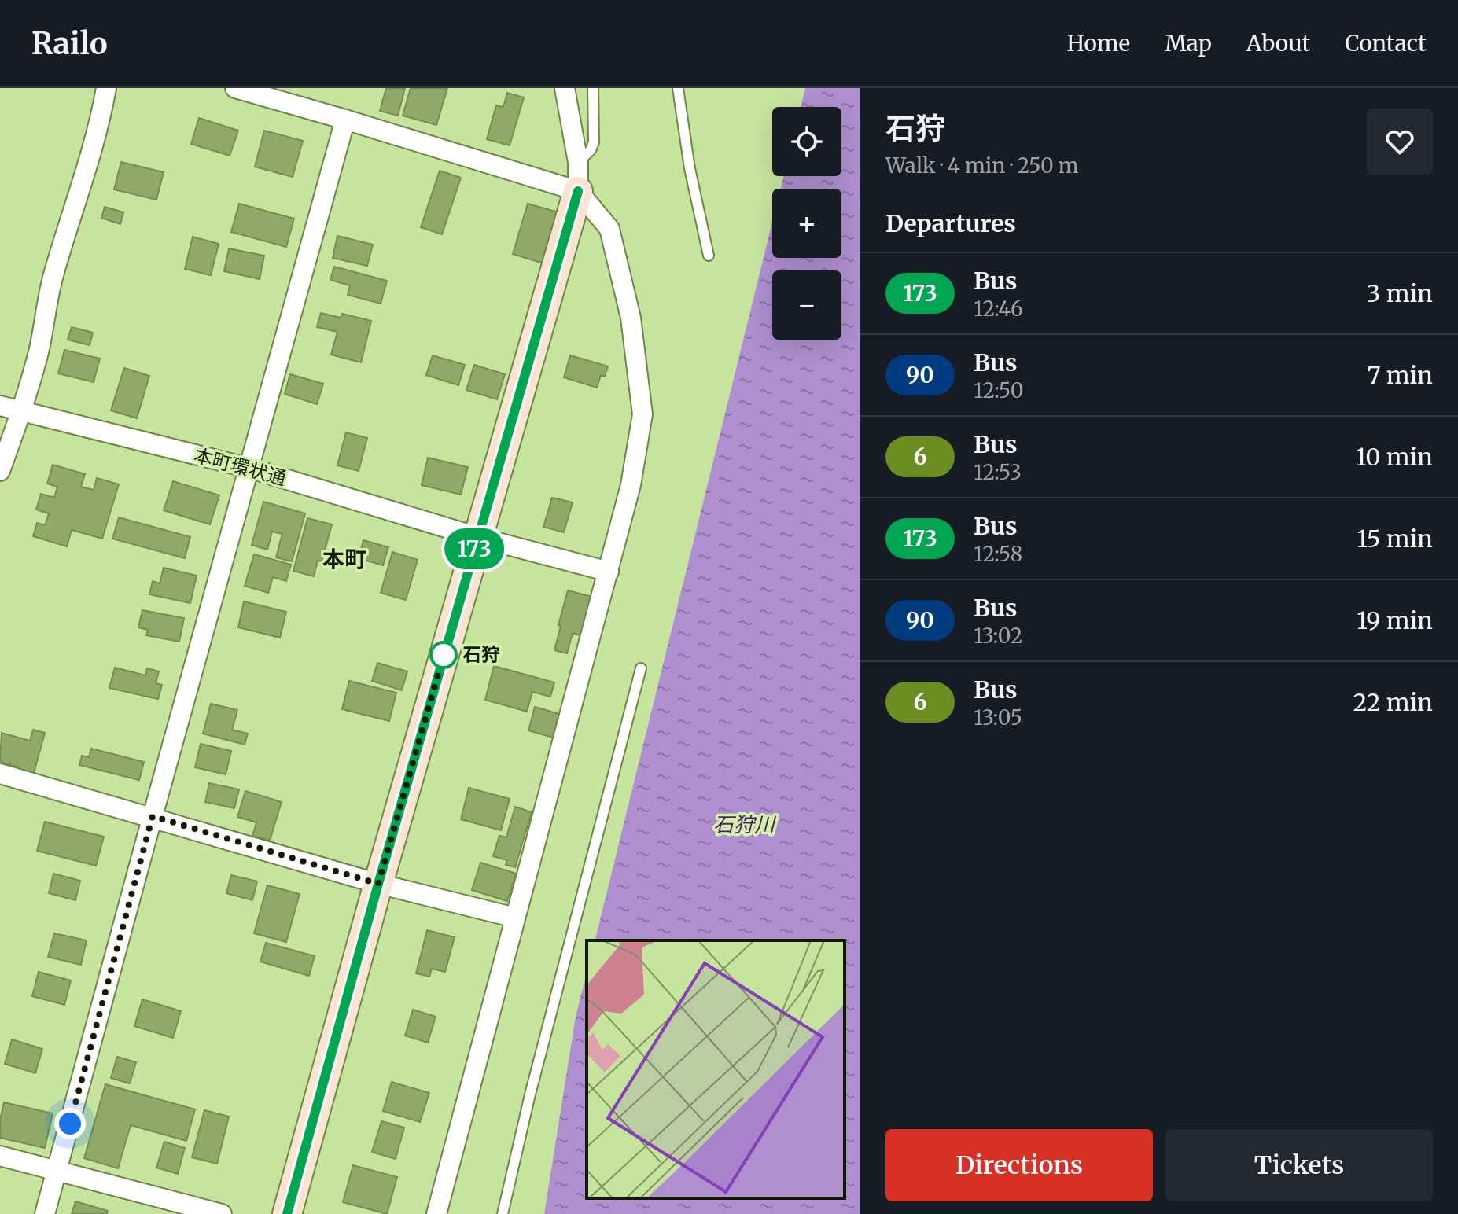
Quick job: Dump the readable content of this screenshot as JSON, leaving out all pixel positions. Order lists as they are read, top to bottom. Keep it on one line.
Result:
{"streets":{"street":["本町環状通"]},"districts":["本町"],"water":["石狩川"],"places":["石狩"],"lines":["bus line 173"],"page":{"header":"Railo","nav":["Home","Map","About","Contact"],"on_map":"173","heading":[["石狩","Walk · 4 min · 250 m"],"Departures"],"map_buttons":["+","−"],"list":[{"mark":"173","name":"Bus","note":"12:46","value":"3 min"},{"mark":"90","name":"Bus","note":"12:50","value":"7 min"},{"mark":"6","name":"Bus","note":"12:53","value":"10 min"},{"mark":"173","name":"Bus","note":"12:58","value":"15 min"},{"mark":"90","name":"Bus","note":"13:02","value":"19 min"},{"mark":"6","name":"Bus","note":"13:05","value":"22 min"}],"buttons":["Directions","Tickets"]}}
